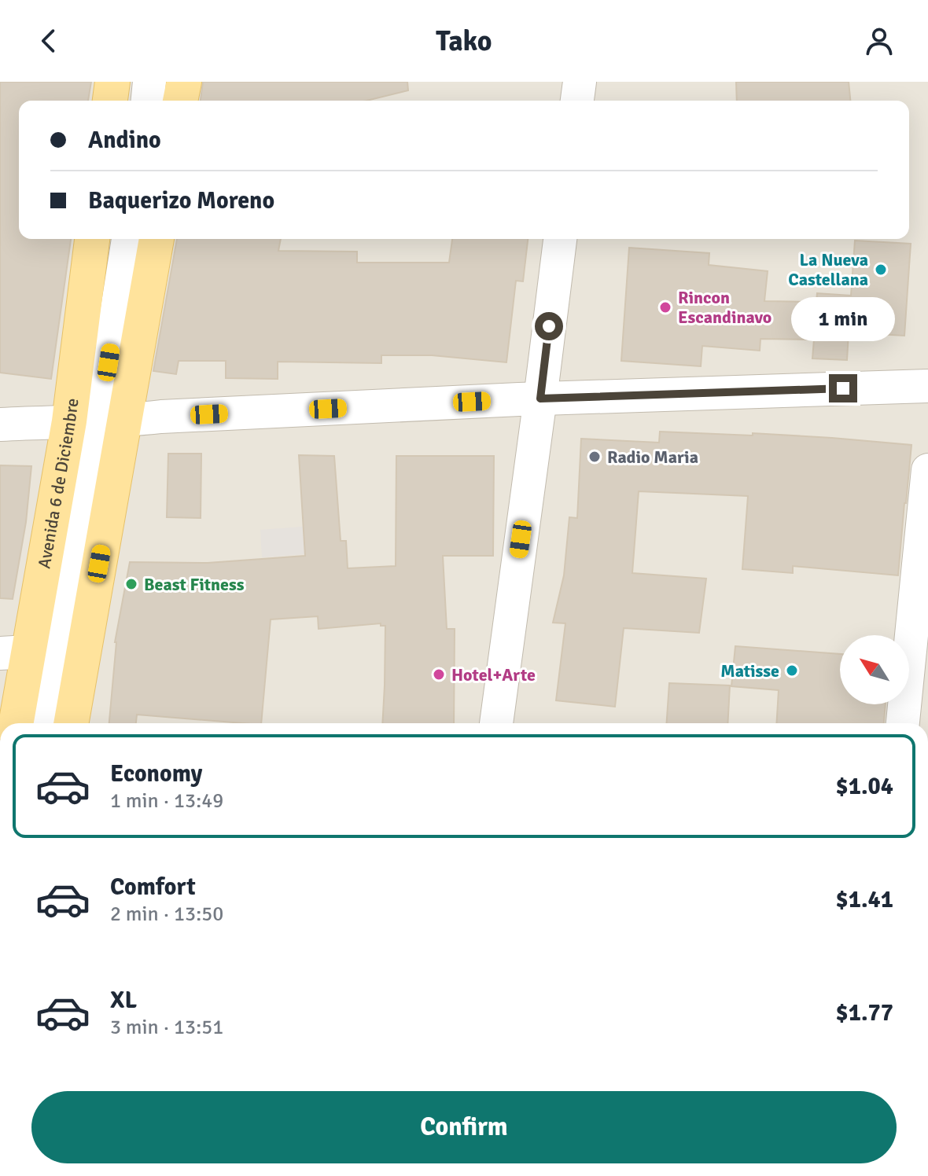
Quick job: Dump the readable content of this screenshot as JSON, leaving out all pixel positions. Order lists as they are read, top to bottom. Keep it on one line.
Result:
{"streets":{"main road":["Avenida 6 de Diciembre"]},"places":["La Nueva Castellana","Rincon Escandinavo","Radio Maria","Beast Fitness","Matisse","Hotel+Arte"],"north":"top left","page":{"header":"Tako","banner":["Andino","Baquerizo Moreno"],"bubble":"1 min","list":[{"name":"Economy","note":"1 min · 13:49","value":"$1.04"},{"name":"Comfort","note":"2 min · 13:50","value":"$1.41"},{"name":"XL","note":"3 min · 13:51","value":"$1.77"}],"buttons":"Confirm"}}
